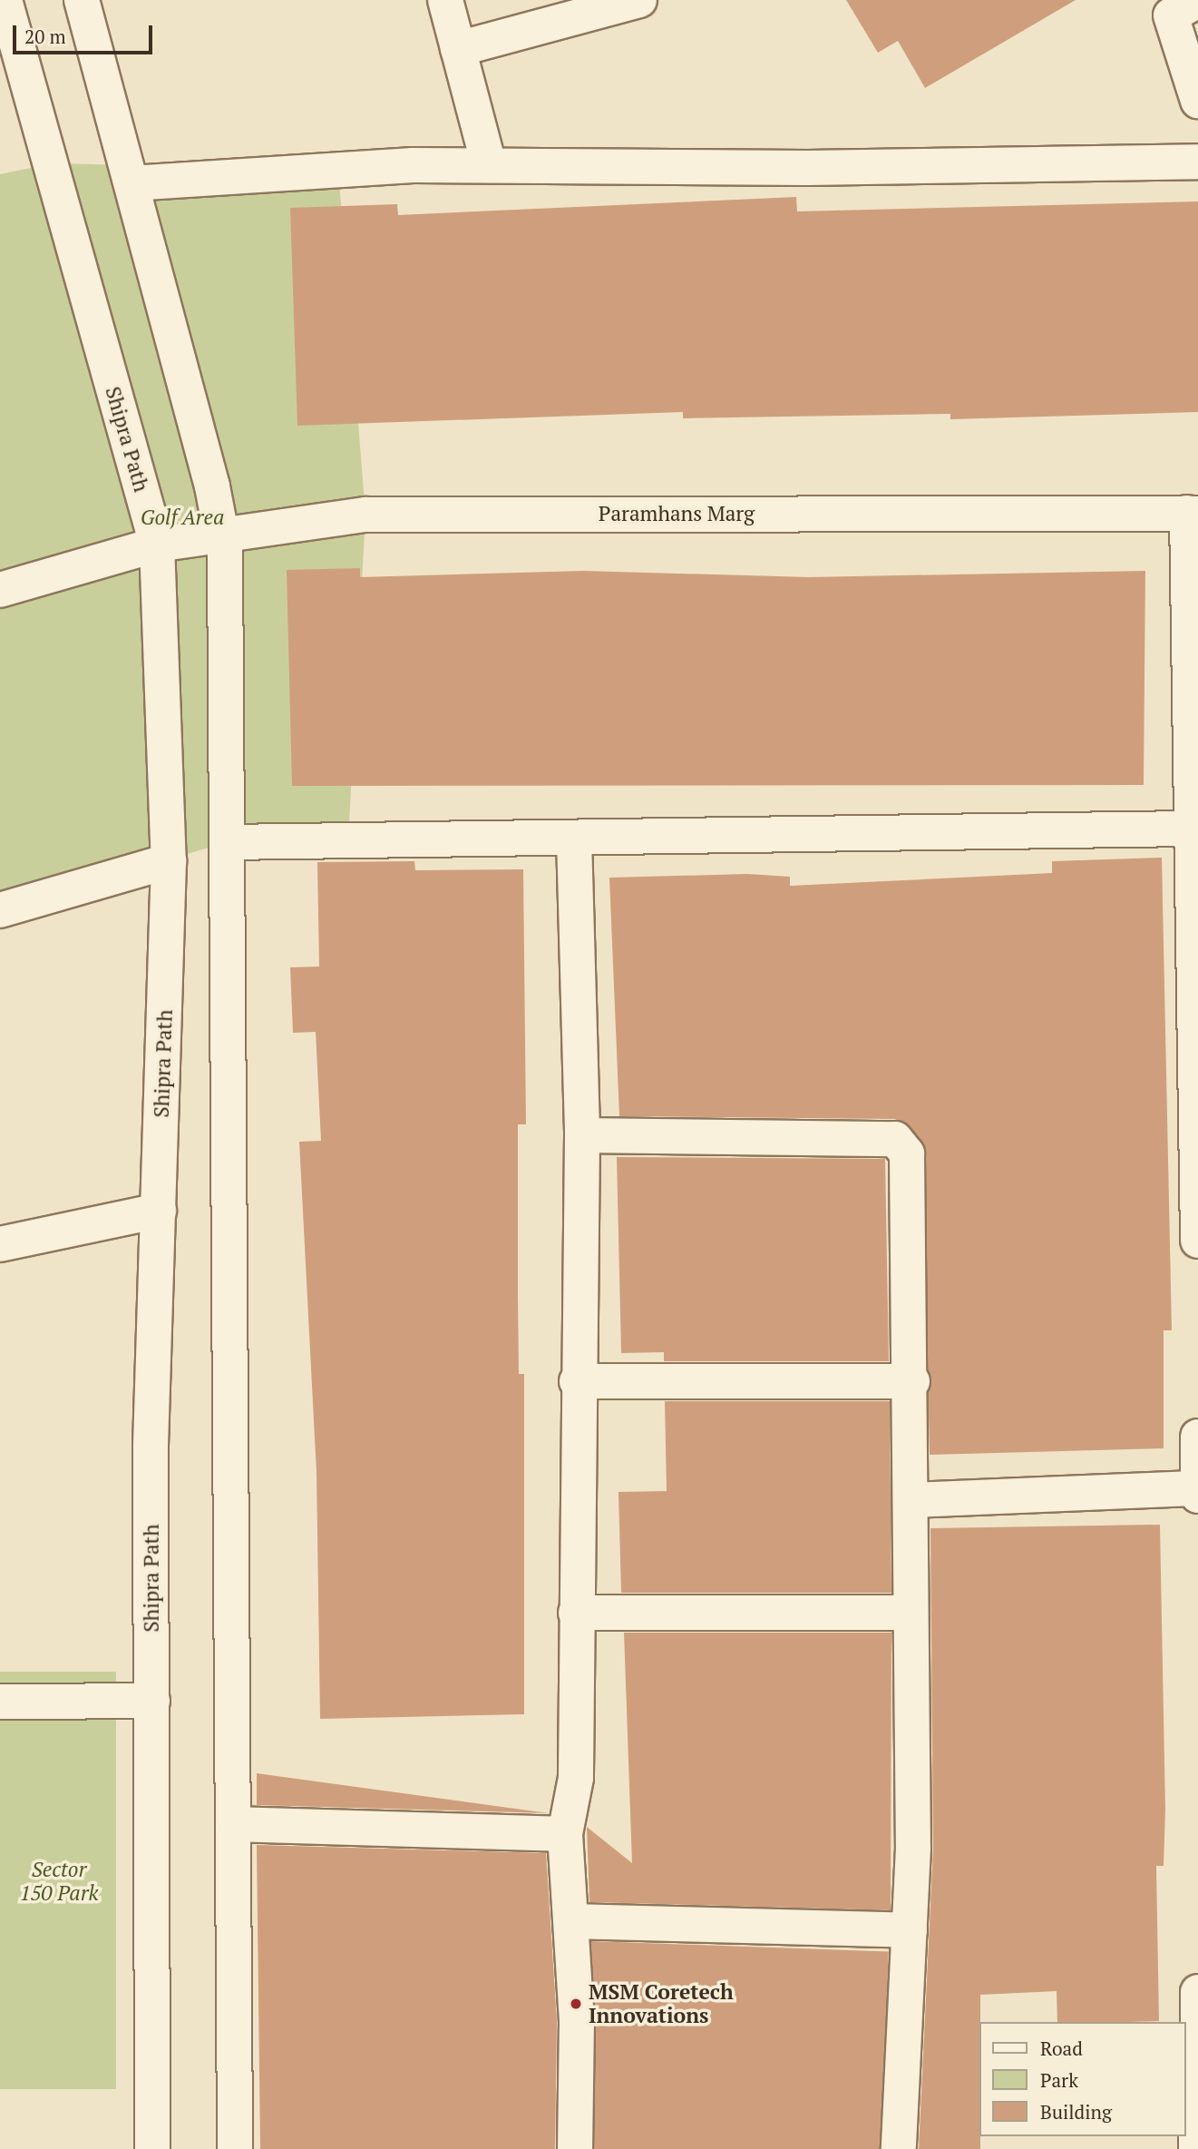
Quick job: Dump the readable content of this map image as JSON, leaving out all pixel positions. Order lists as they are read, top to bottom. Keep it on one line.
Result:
{"streets":{"street":["Shipra Path","Paramhans Marg"]},"crossings":[["Shipra Path","Paramhans Marg"]],"parks":["Golf Area","Sector 150 Park"],"places":["MSM Coretech Innovations"],"legend":["Road","Park","Building"],"scale_bar":"20 m"}
